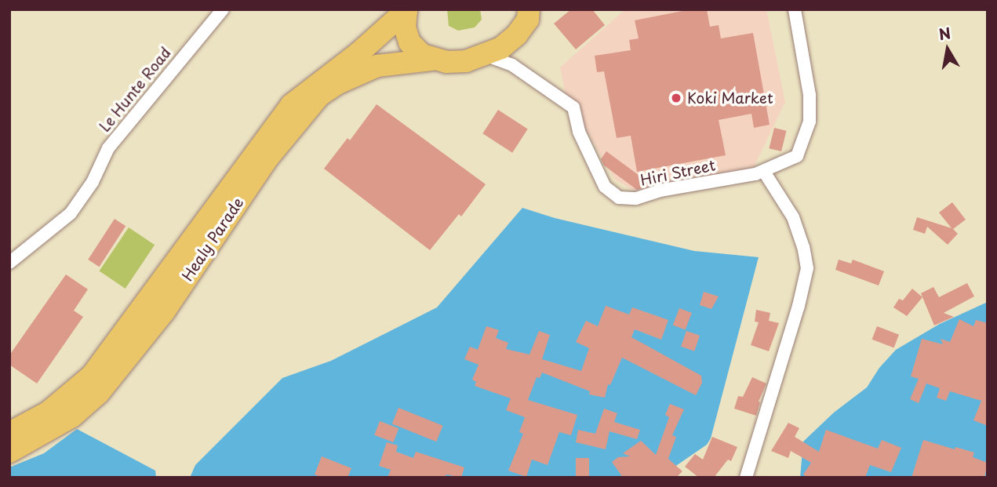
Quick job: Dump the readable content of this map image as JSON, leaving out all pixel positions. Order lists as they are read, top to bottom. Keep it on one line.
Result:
{"streets":{"highway":["Healy Parade"],"street":["Le Hunte Road","Hiri Street"]},"crossings":[["Hiri Street","Healy Parade"]],"places":["Koki Market"],"north":"top"}
